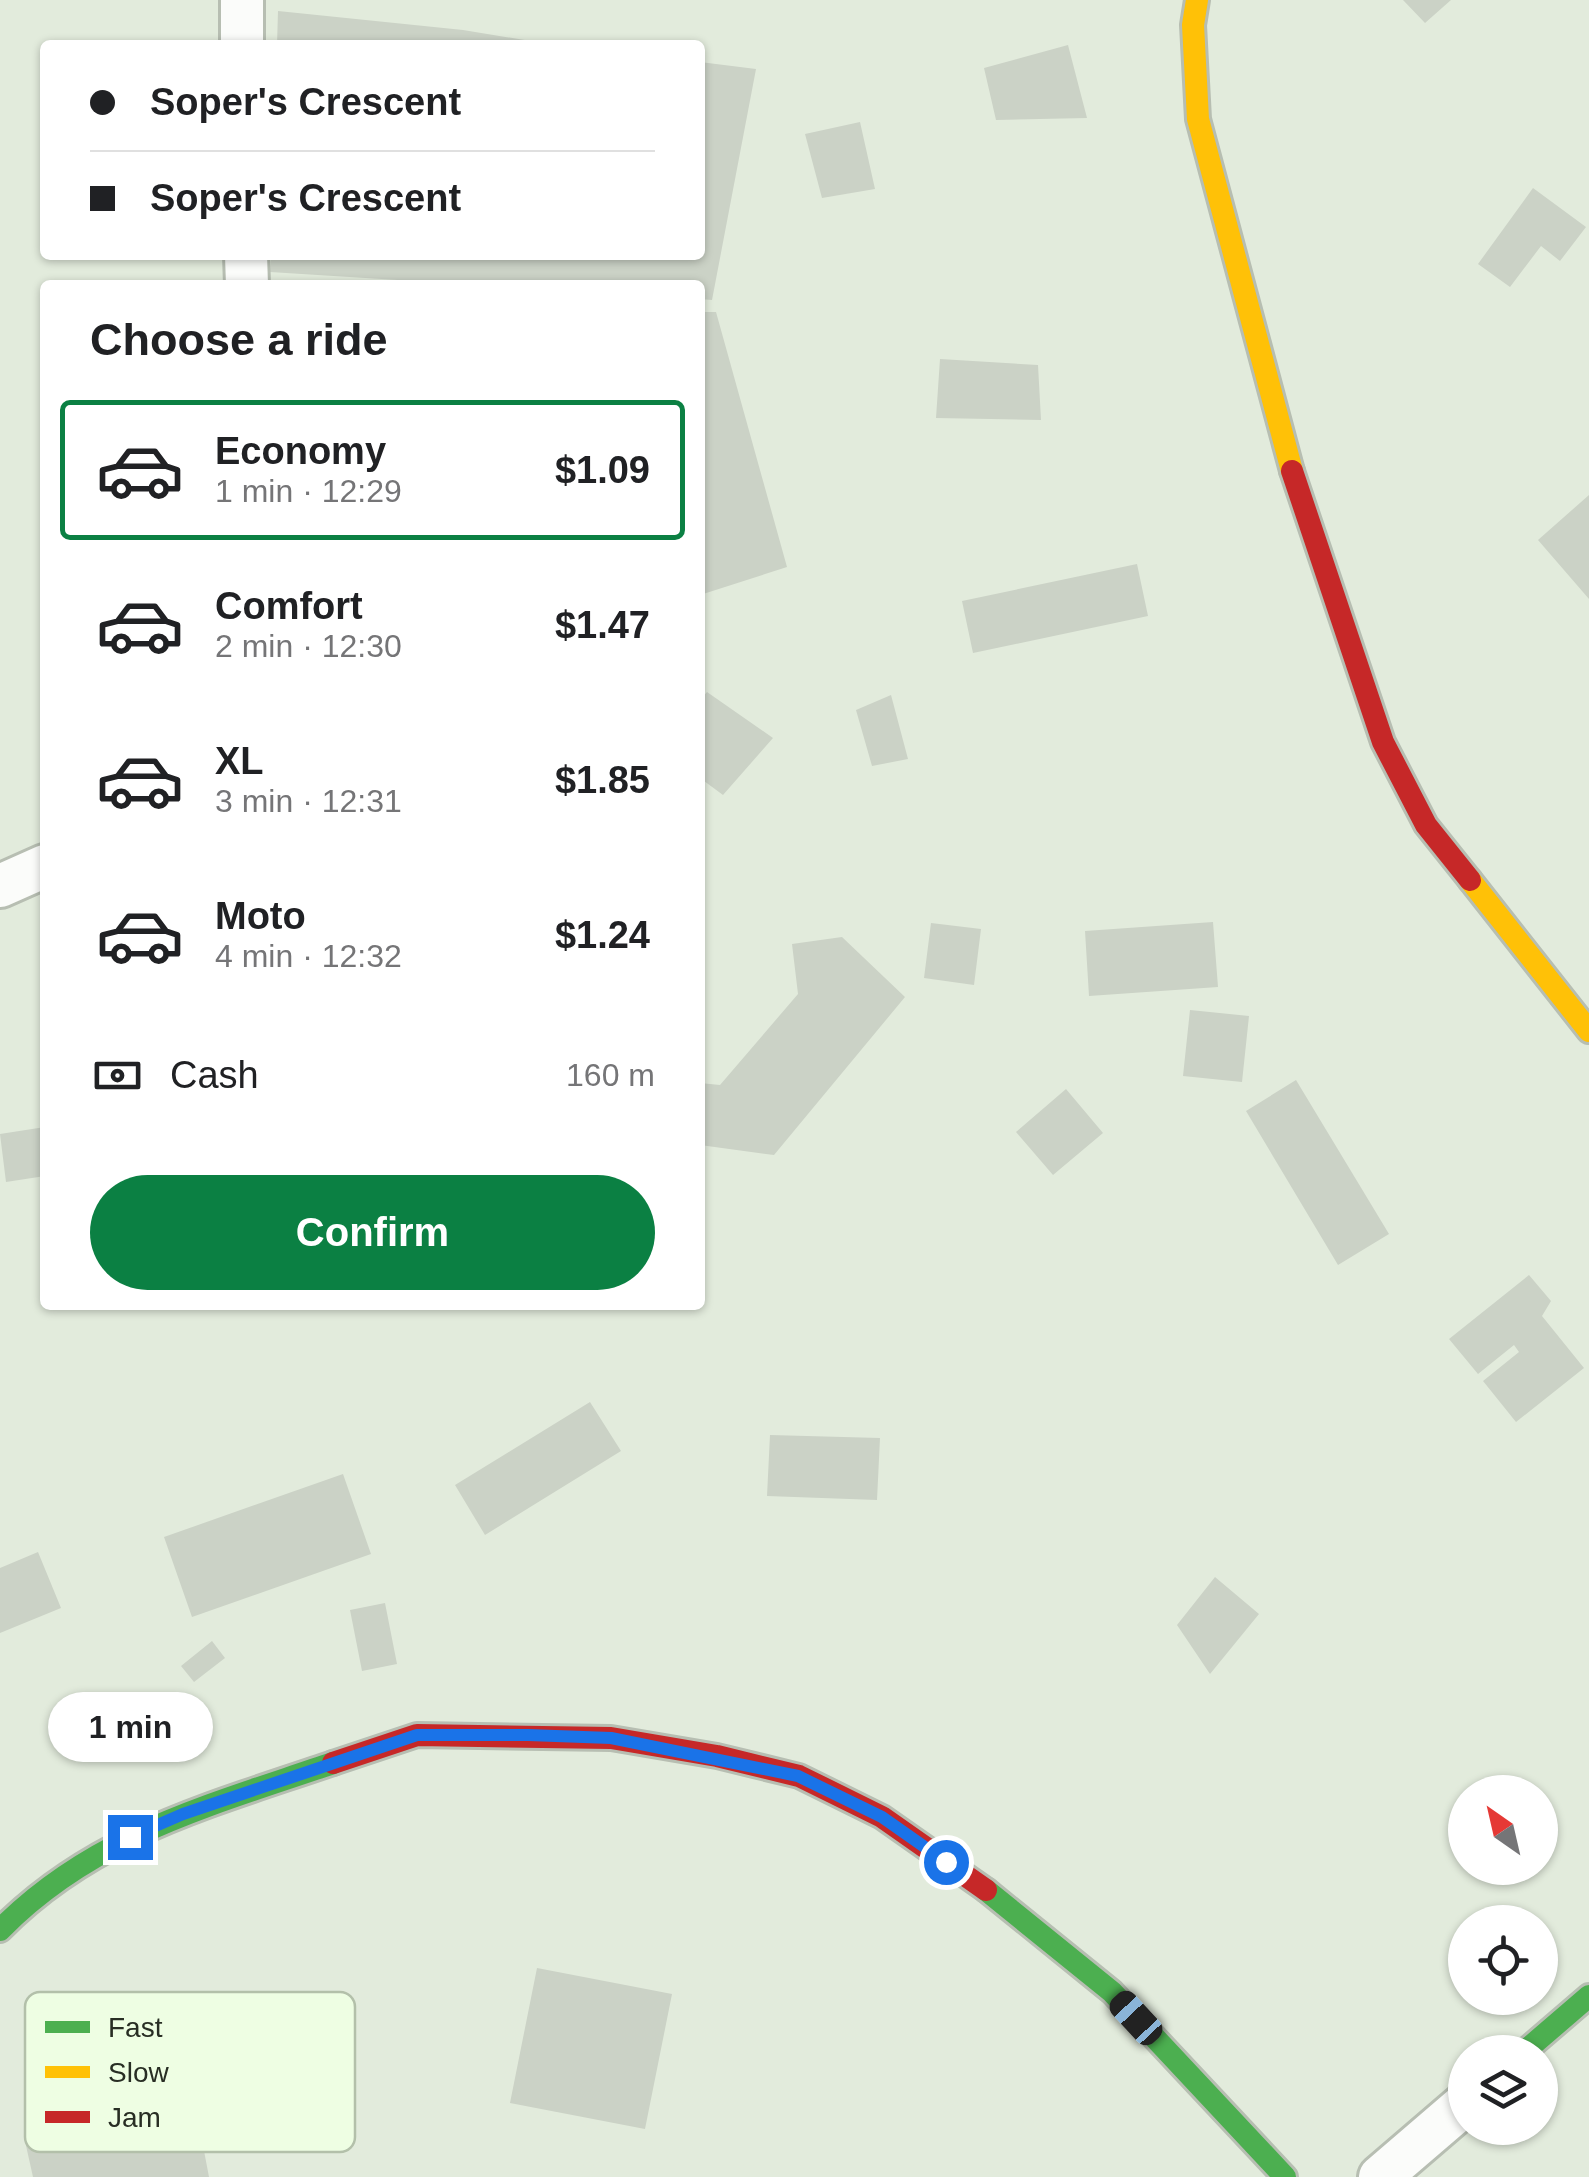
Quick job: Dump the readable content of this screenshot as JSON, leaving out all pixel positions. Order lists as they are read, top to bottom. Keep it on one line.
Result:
{"legend":["Fast","Slow","Jam"],"north":"top left","page":{"banner":["Soper's Crescent","Soper's Crescent"],"heading":"Choose a ride","list":[{"name":"Economy","note":"1 min · 12:29","value":"$1.09"},{"name":"Comfort","note":"2 min · 12:30","value":"$1.47"},{"name":"XL","note":"3 min · 12:31","value":"$1.85"},{"name":"Moto","note":"4 min · 12:32","value":"$1.24"}],"pay":["Cash","160 m"],"buttons":"Confirm","bubble":"1 min"}}
